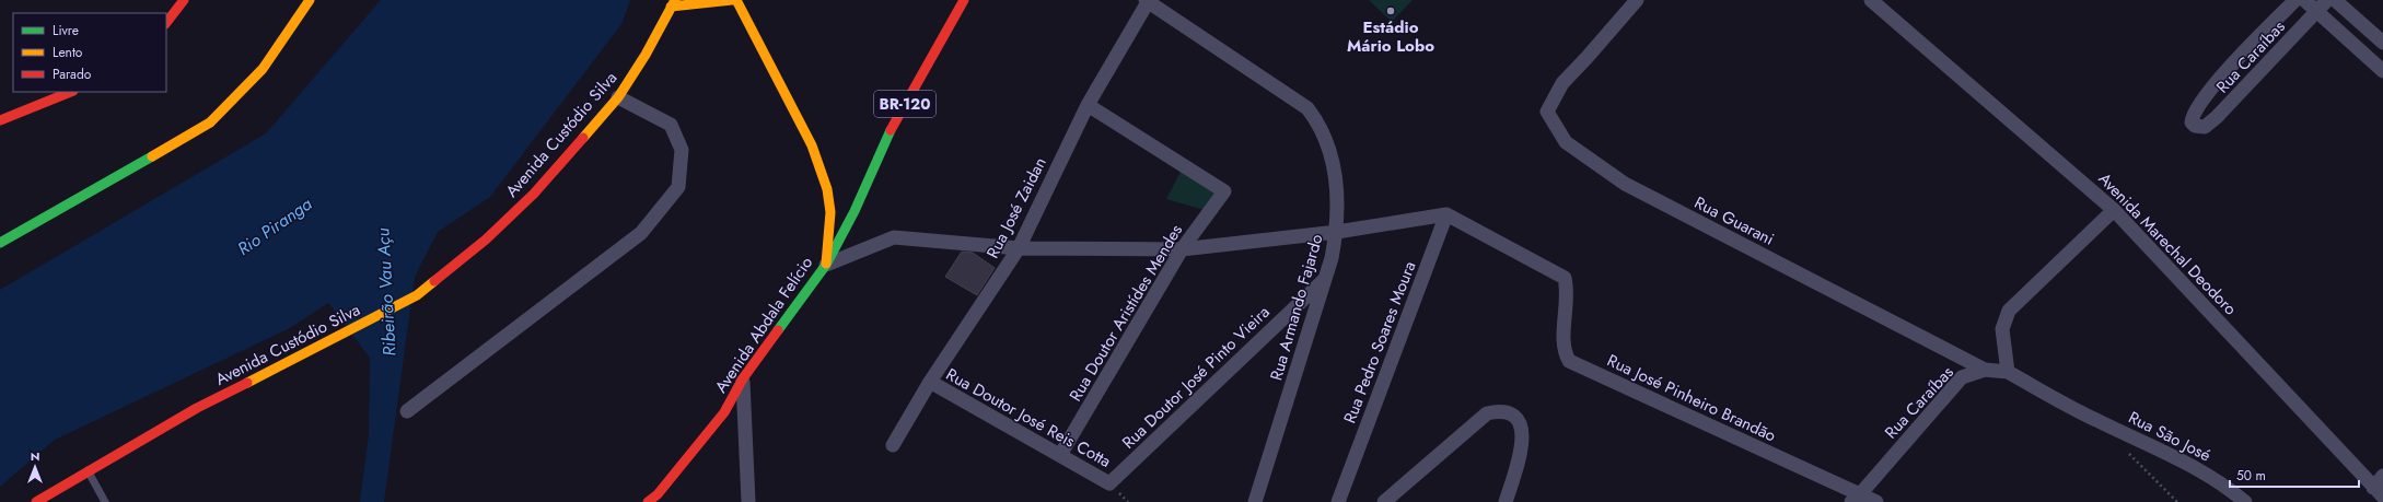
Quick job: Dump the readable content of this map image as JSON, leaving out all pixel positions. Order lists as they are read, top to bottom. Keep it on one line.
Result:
{"streets":{"main road":["BR-120","Avenida Custódio Silva","Avenida Abdala Felício"],"street":["Rua Caraíbas","Rua José Zaidan","Rua Guarani","Avenida Marechal Deodoro","Rua Armando Fajardo","Rua Doutor Aristídes Mendes","Rua Pedro Soares Moura","Rua Doutor José Pinto Vieira","Rua José Pinheiro Brandão","Rua Doutor José Reis Cotta","Rua São José"]},"crossings":[["Rua Caraíbas","Rua Guarani"],["Rua Caraíbas","Rua José Pinheiro Brandão"],["Rua Caraíbas","Rua São José"],["BR-120","Avenida Abdala Felício"],["Rua José Zaidan","Rua Armando Fajardo"],["Rua José Zaidan","Rua Doutor Aristídes Mendes"],["Rua José Zaidan","Rua Doutor José Reis Cotta"],["Rua Armando Fajardo","Rua Doutor José Pinto Vieira"],["Rua Doutor Aristídes Mendes","Rua Doutor José Reis Cotta"],["Rua Pedro Soares Moura","Rua José Pinheiro Brandão"],["Rua Doutor José Pinto Vieira","Rua Doutor José Reis Cotta"]],"water":["Rio Piranga","Ribeirão Vau Açu"],"places":["Estádio Mário Lobo"],"legend":["Livre","Lento","Parado"],"scale_bar":"50 m","north":"top"}
